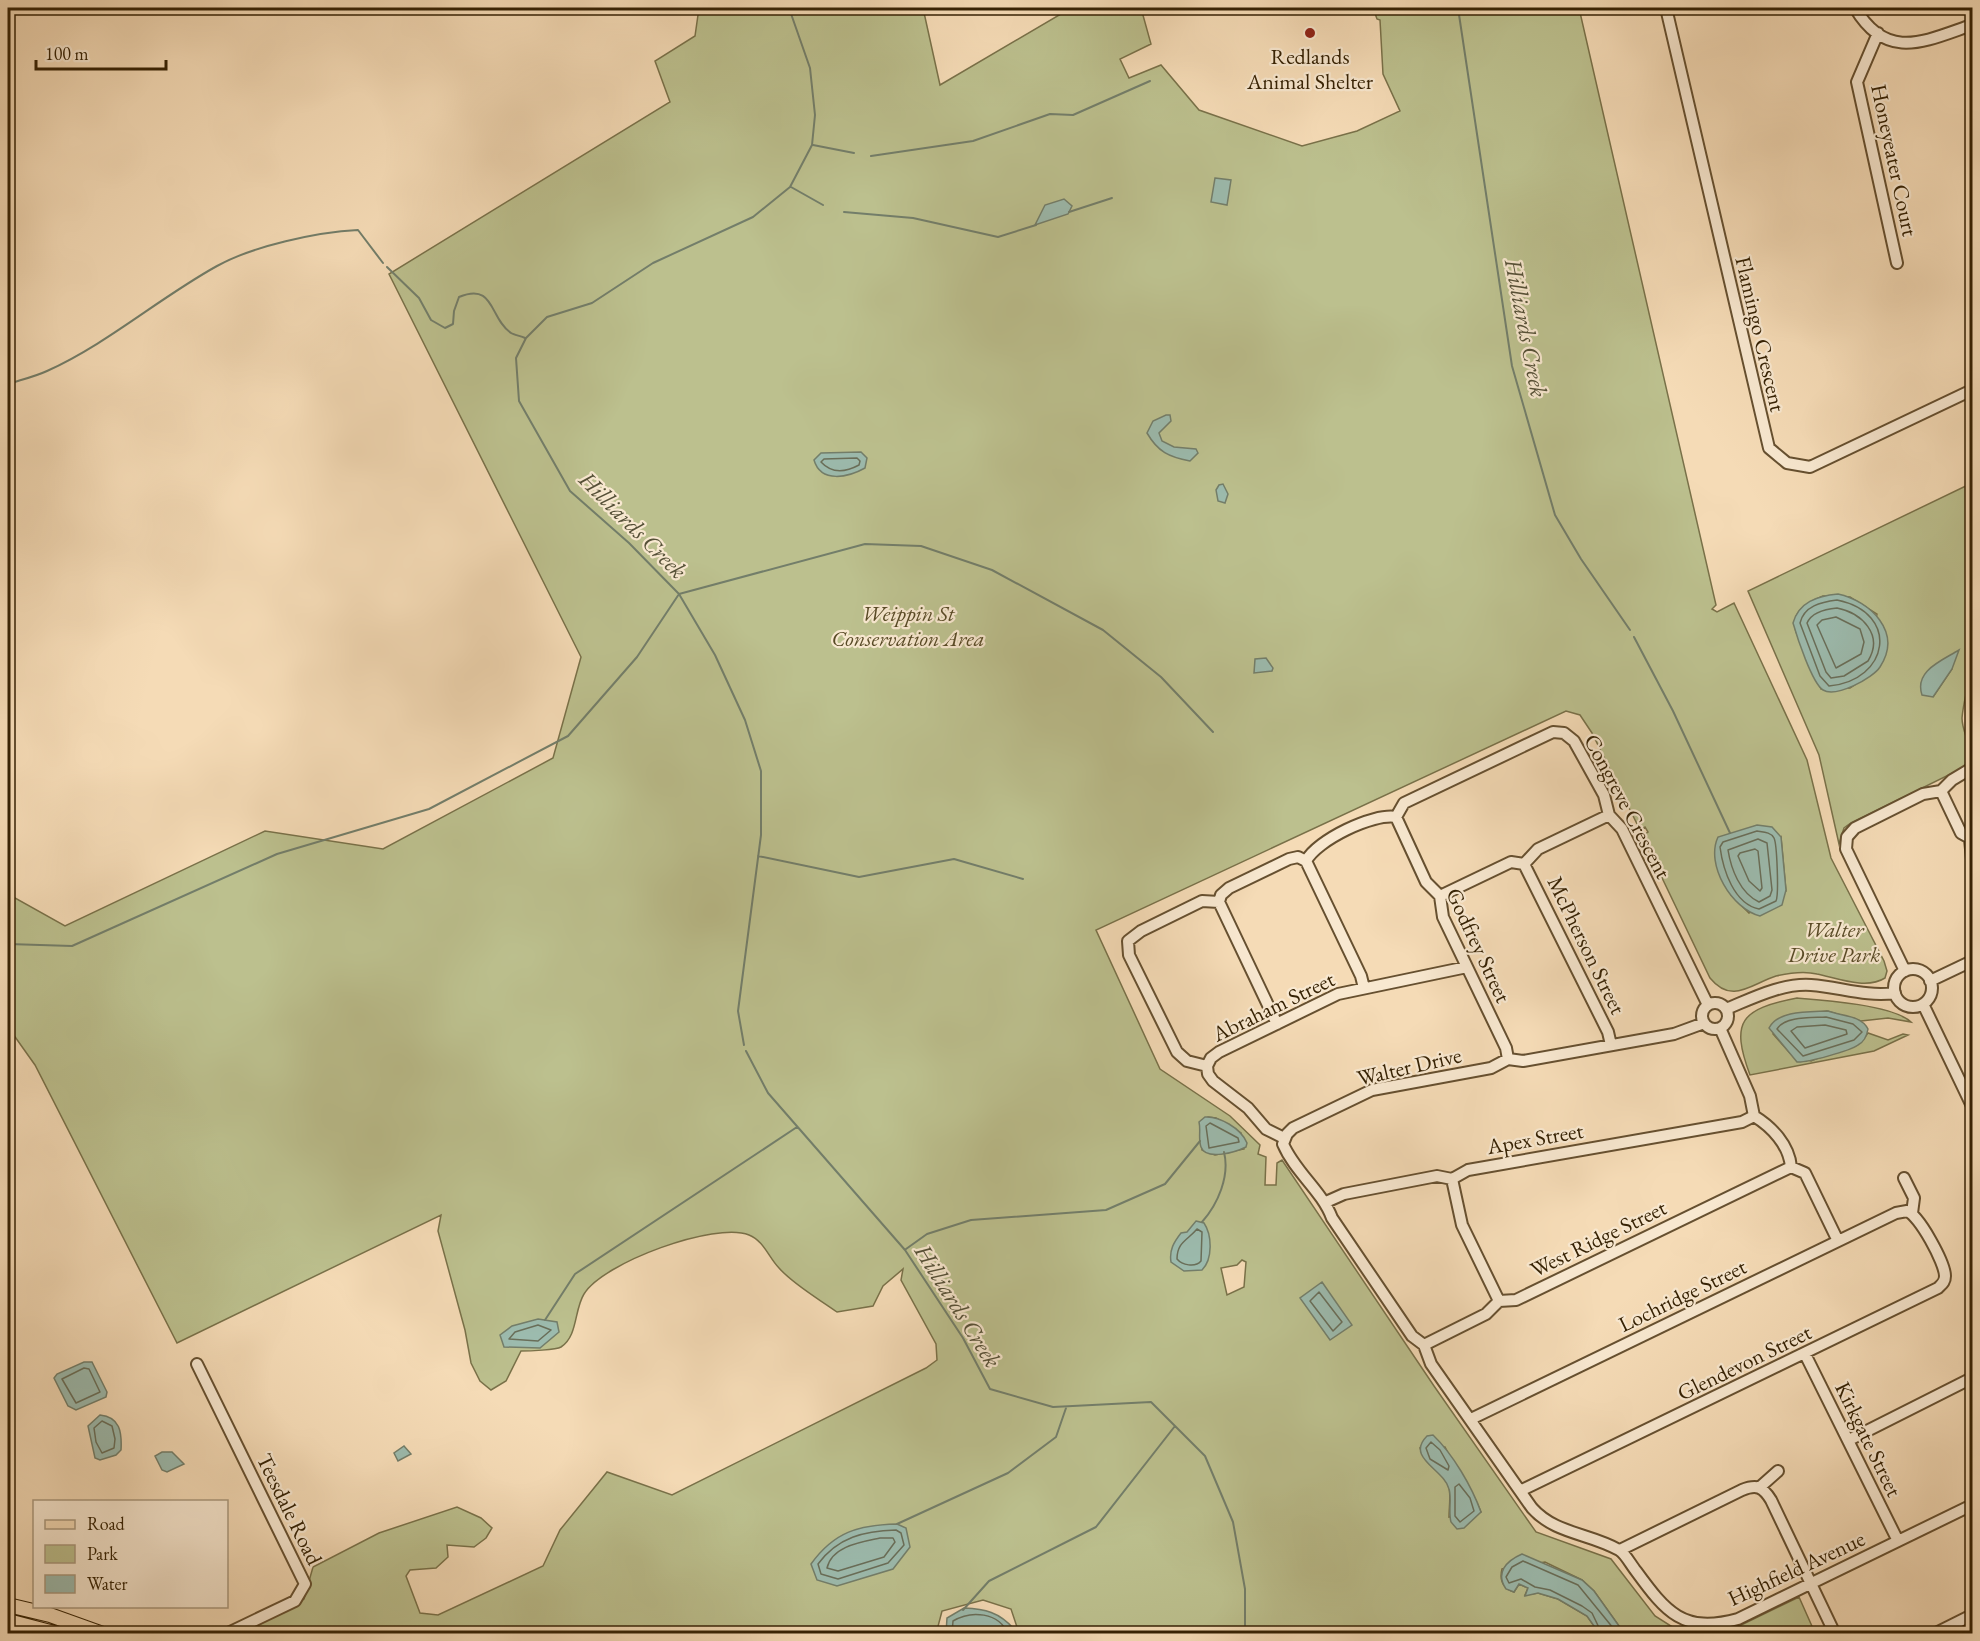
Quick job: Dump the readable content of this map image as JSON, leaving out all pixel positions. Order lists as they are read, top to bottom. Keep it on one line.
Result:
{"streets":{"street":["Honeyeater Court","Flamingo Crescent","Congreve Crescent","Godfrey Street","McPherson Street","Abraham Street","Walter Drive","Apex Street","West Ridge Street","Lochridge Street","Glendevon Street","Kirkgate Street","Teesdale Road","Highfield Avenue"]},"crossings":[["Congreve Crescent","Godfrey Street"],["Congreve Crescent","Walter Drive"],["Godfrey Street","Abraham Street"],["Godfrey Street","Walter Drive"],["McPherson Street","Walter Drive"],["Lochridge Street","Glendevon Street"],["Glendevon Street","Kirkgate Street"],["Kirkgate Street","Highfield Avenue"]],"water":["Hilliards Creek"],"parks":["Weippin St Conservation Area","Walter Drive Park"],"places":["Redlands Animal Shelter"],"legend":["Road","Park","Water"],"scale_bar":"100 m"}
